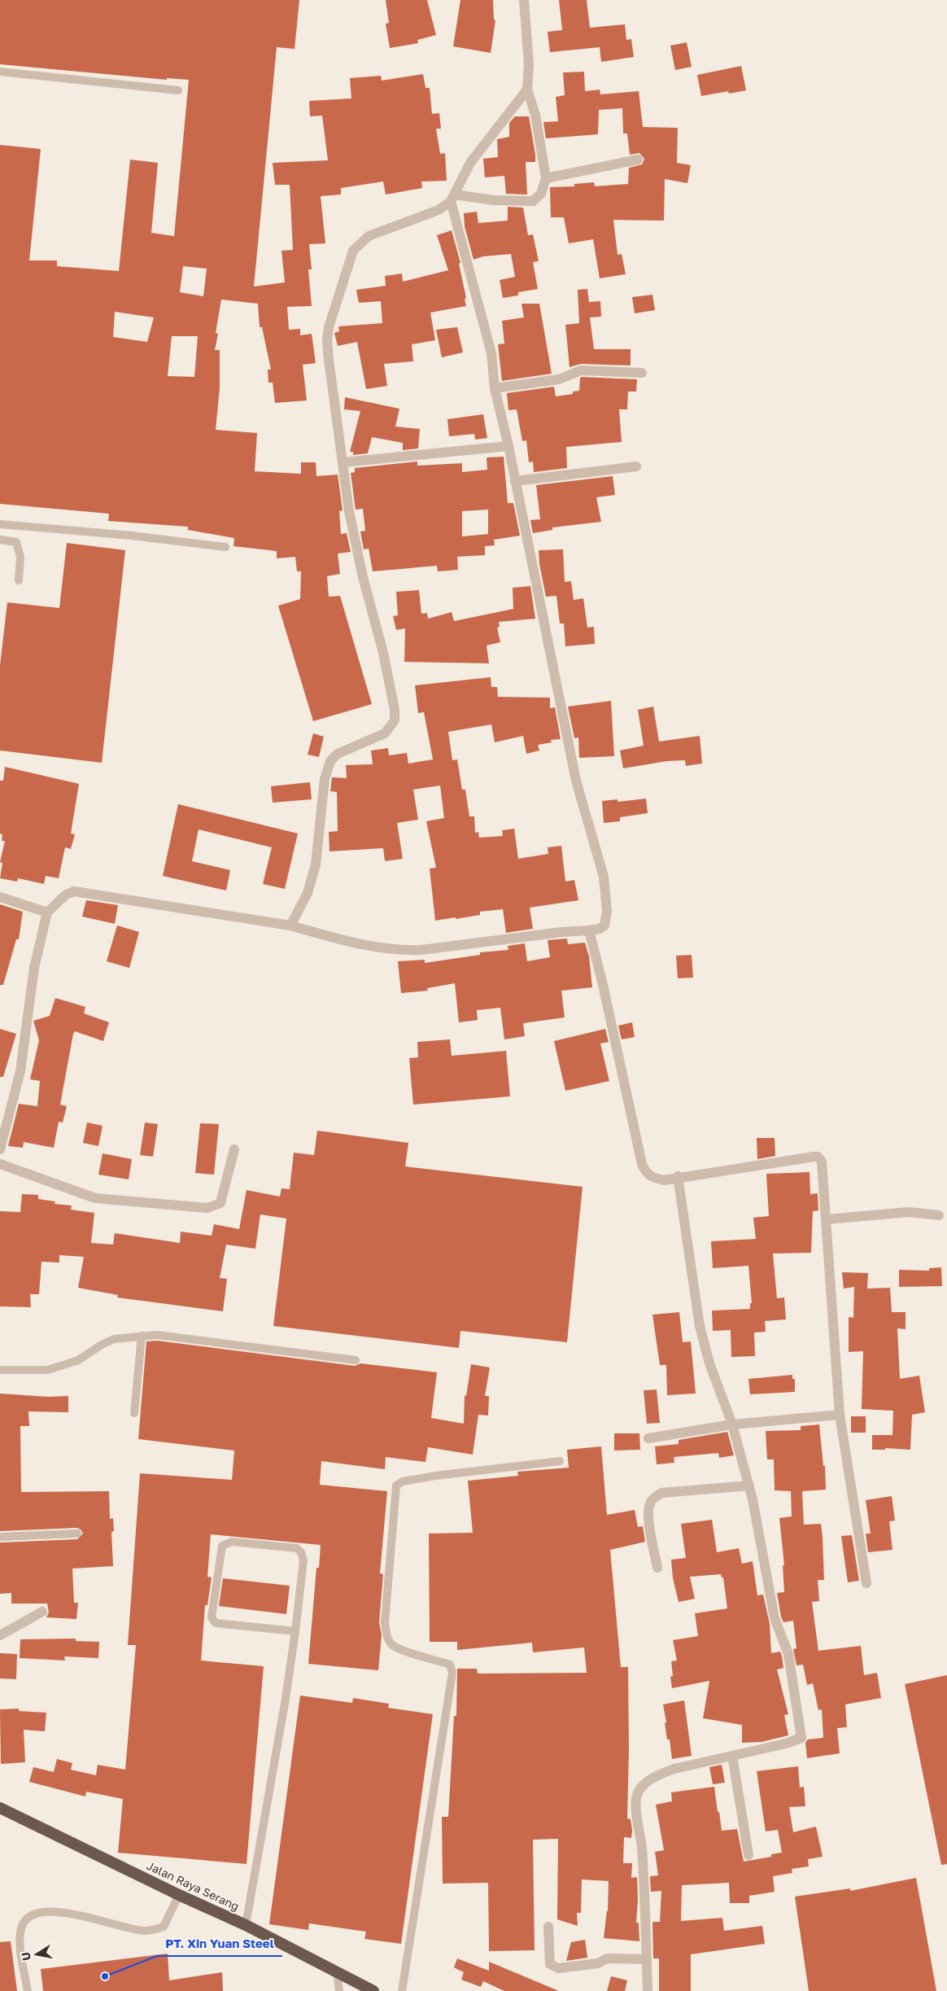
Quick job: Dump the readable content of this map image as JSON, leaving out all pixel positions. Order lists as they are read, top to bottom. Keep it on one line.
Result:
{"streets":{"highway":["Jalan Raya Serang"]},"places":["PT. Xin Yuan Steel"],"north":"left"}
